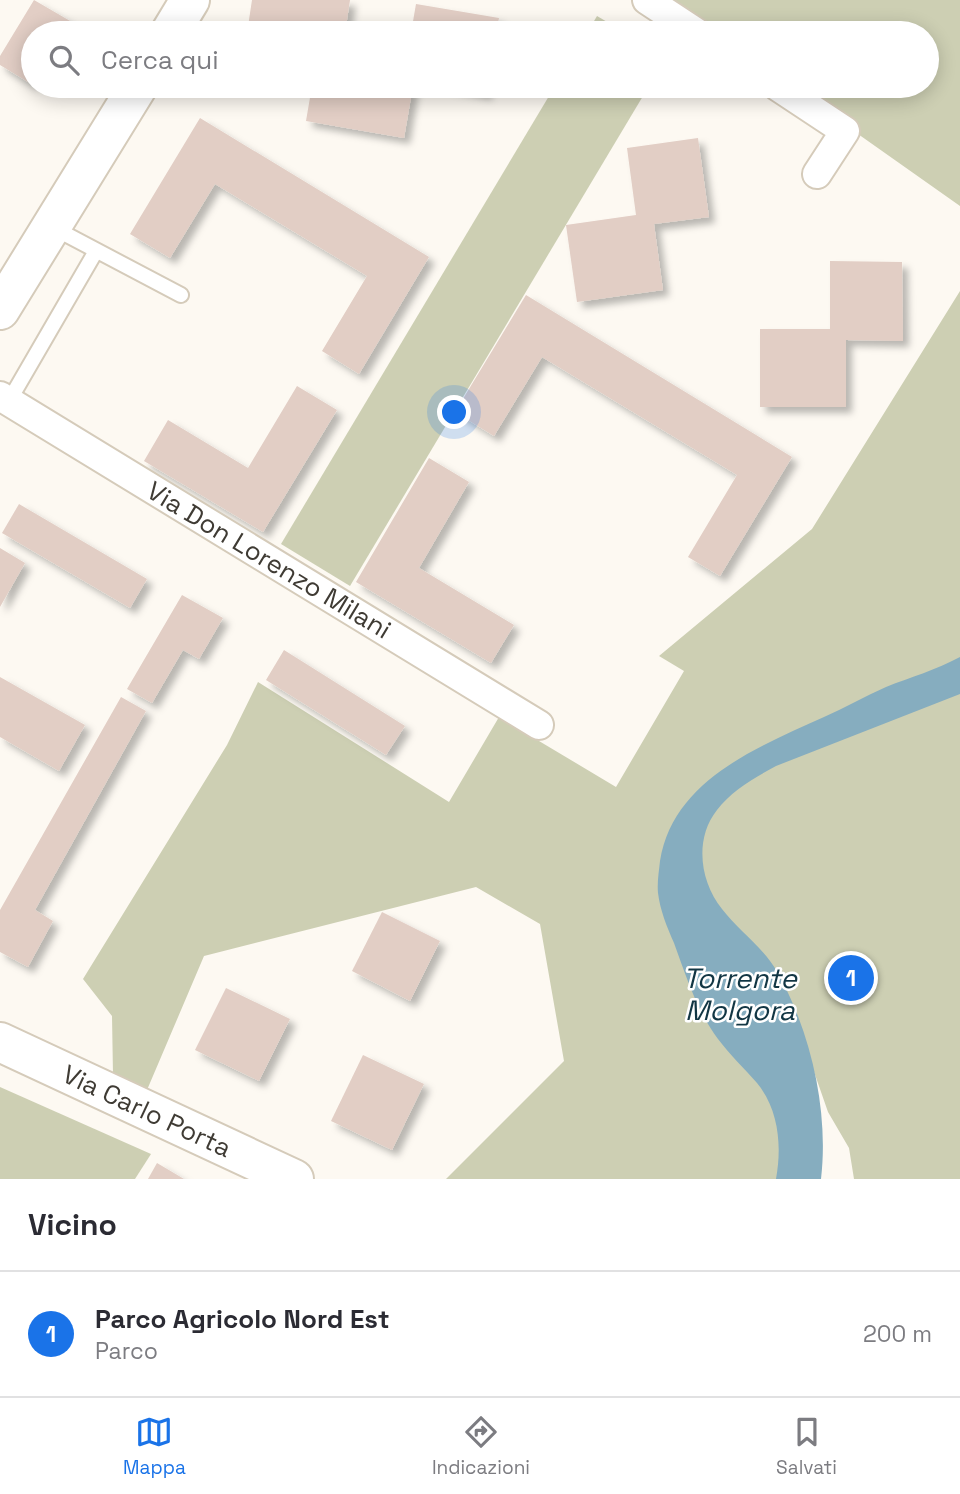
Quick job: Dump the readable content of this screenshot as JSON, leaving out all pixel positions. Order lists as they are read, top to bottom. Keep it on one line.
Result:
{"streets":{"street":["Via Don Lorenzo Milani","Via Carlo Porta"]},"water":["Torrente Molgora"],"page":{"search":"Cerca qui","pins":"1","heading":"Vicino","list":[{"mark":"1","name":"Parco Agricolo Nord Est","note":"Parco","value":"200 m"}],"nav":["Mappa","Indicazioni","Salvati"]}}
